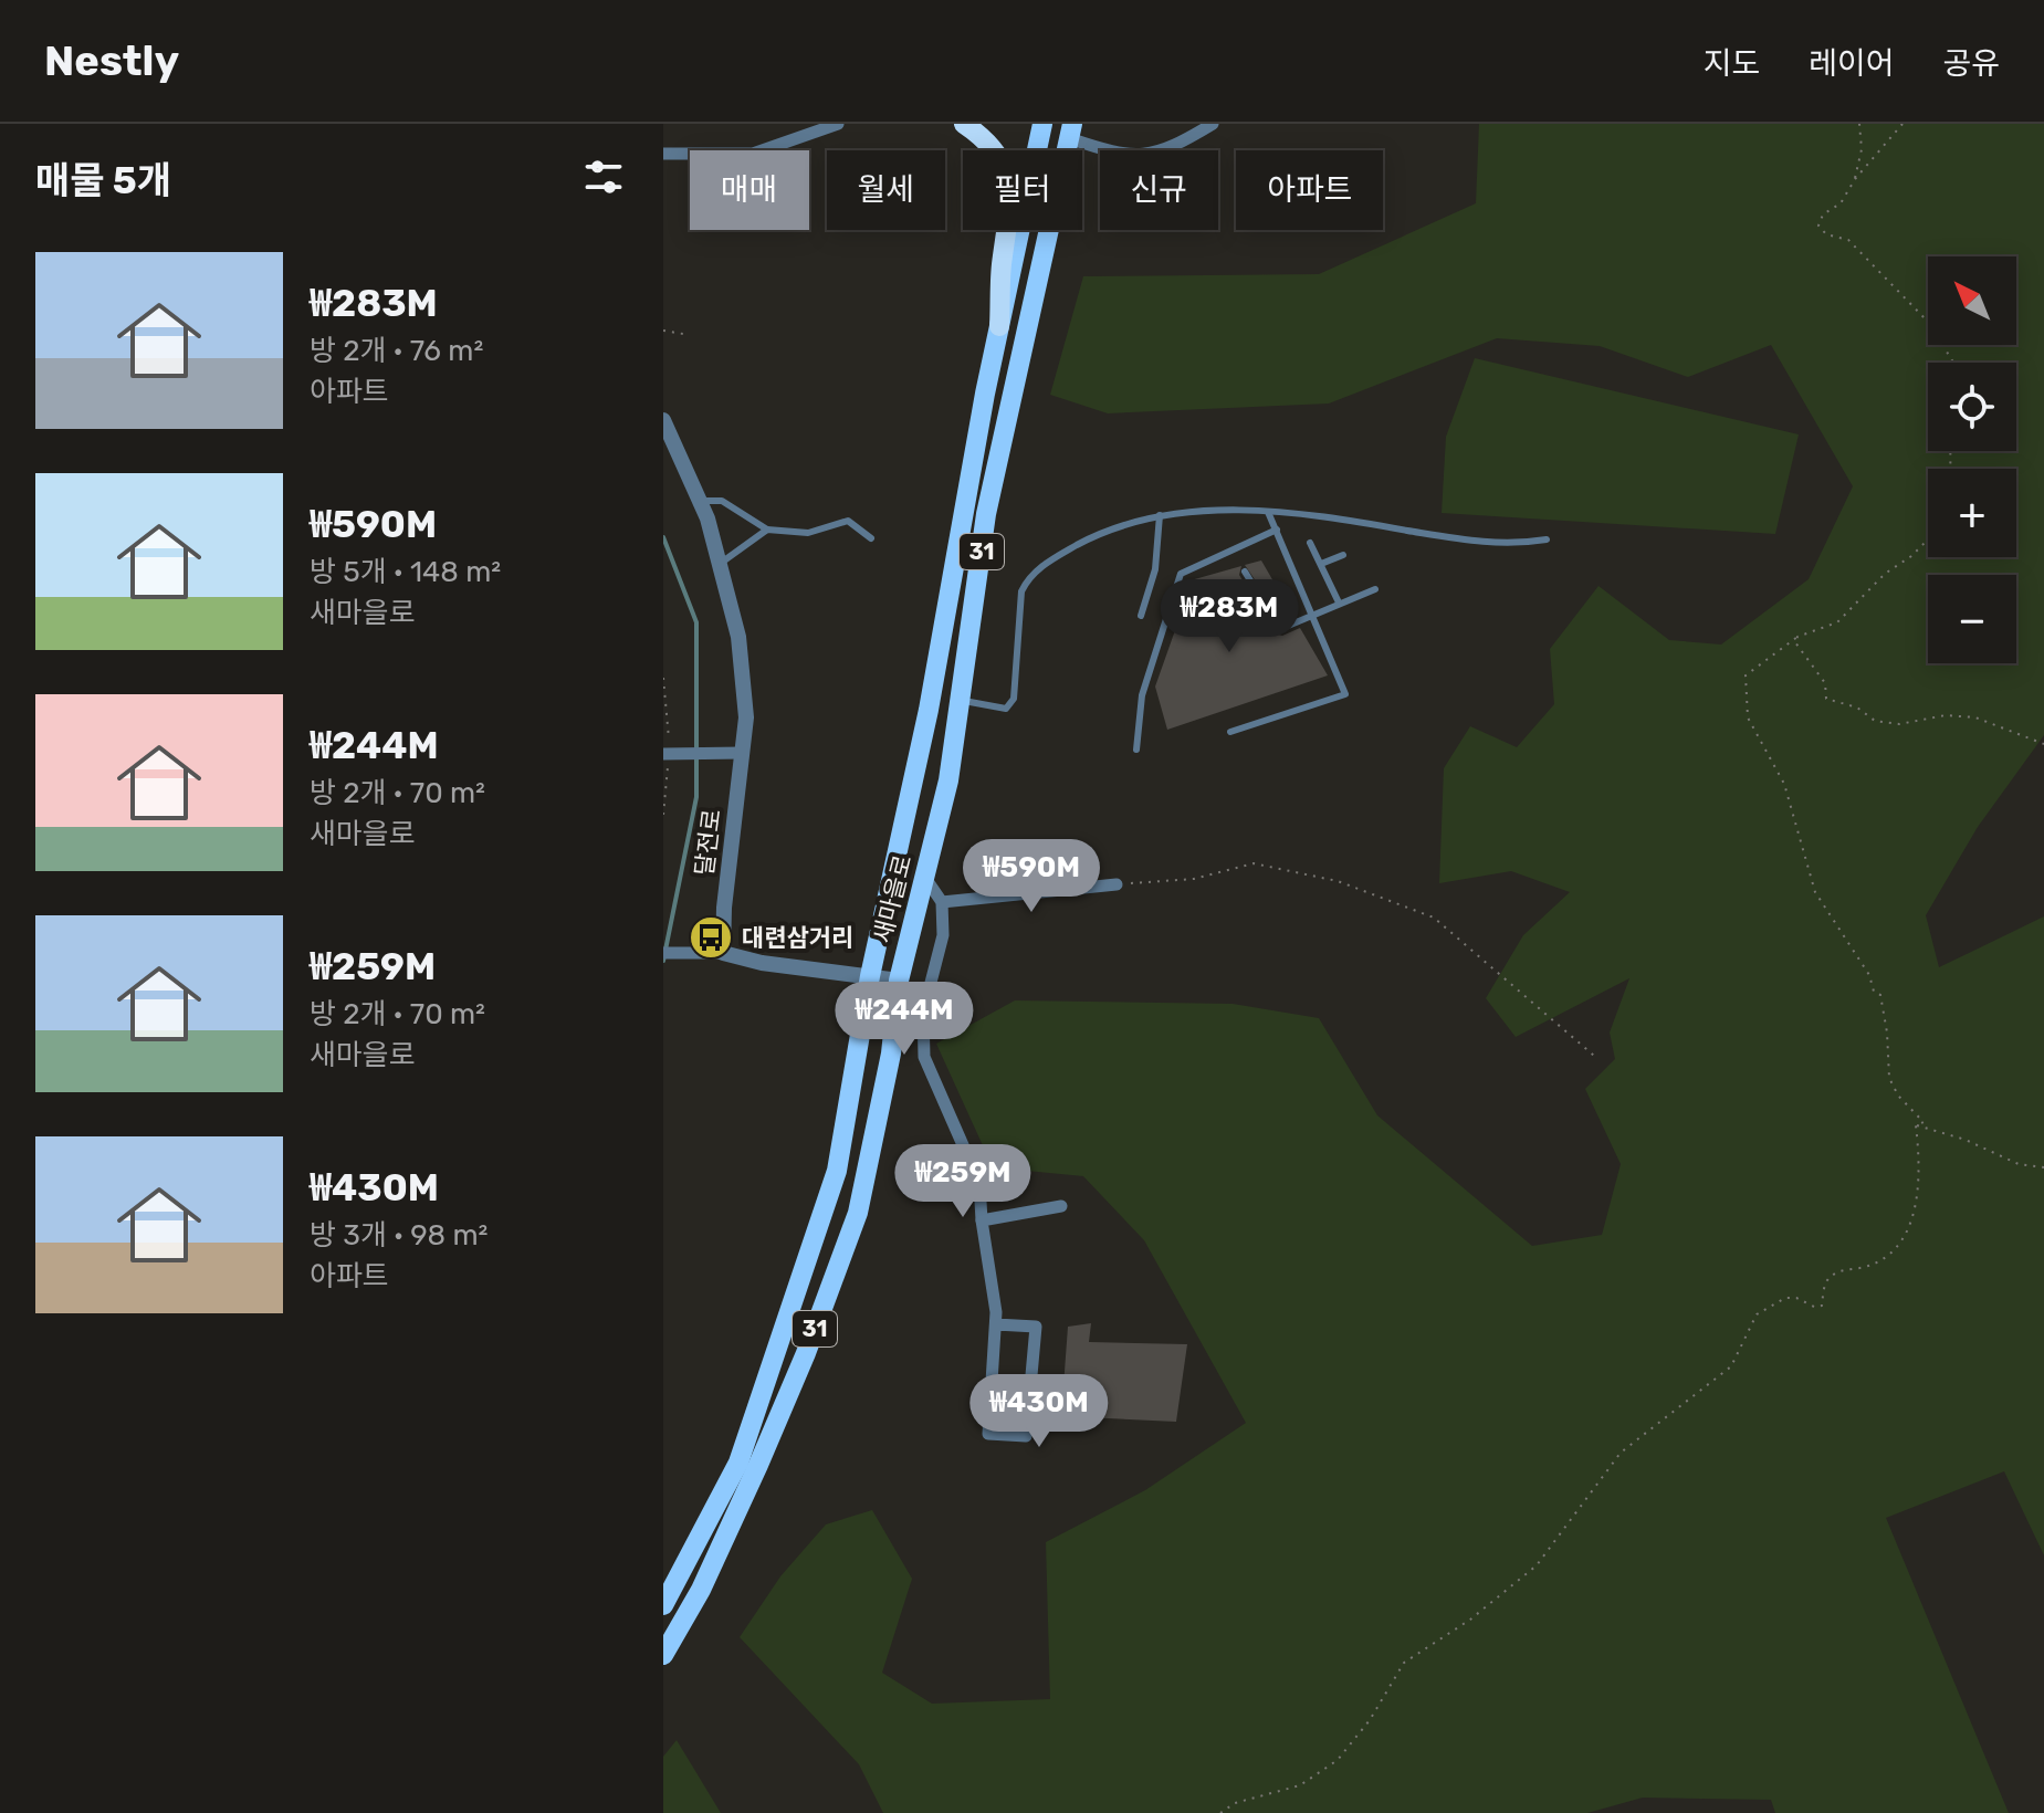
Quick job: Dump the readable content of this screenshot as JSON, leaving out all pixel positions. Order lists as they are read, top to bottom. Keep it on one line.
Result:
{"streets":{"main road":["31","새마을로"],"street":["달전로"]},"places":{"bus stop":["대련삼거리"]},"north":"top left","page":{"header":"Nestly","nav":["지도","레이어","공유"],"heading":"매물 5개","chip":["매매","월세","필터","신규","아파트"],"list":[{"name":"₩283M","note":"방 2개 · 76 m² · 아파트"},{"name":"₩590M","note":"방 5개 · 148 m² · 새마을로"},{"name":"₩244M","note":"방 2개 · 70 m² · 새마을로"},{"name":"₩259M","note":"방 2개 · 70 m² · 새마을로"},{"name":"₩430M","note":"방 3개 · 98 m² · 아파트"}],"map_buttons":["+","−"],"price":["₩283M","₩590M","₩244M","₩259M","₩430M"]}}
